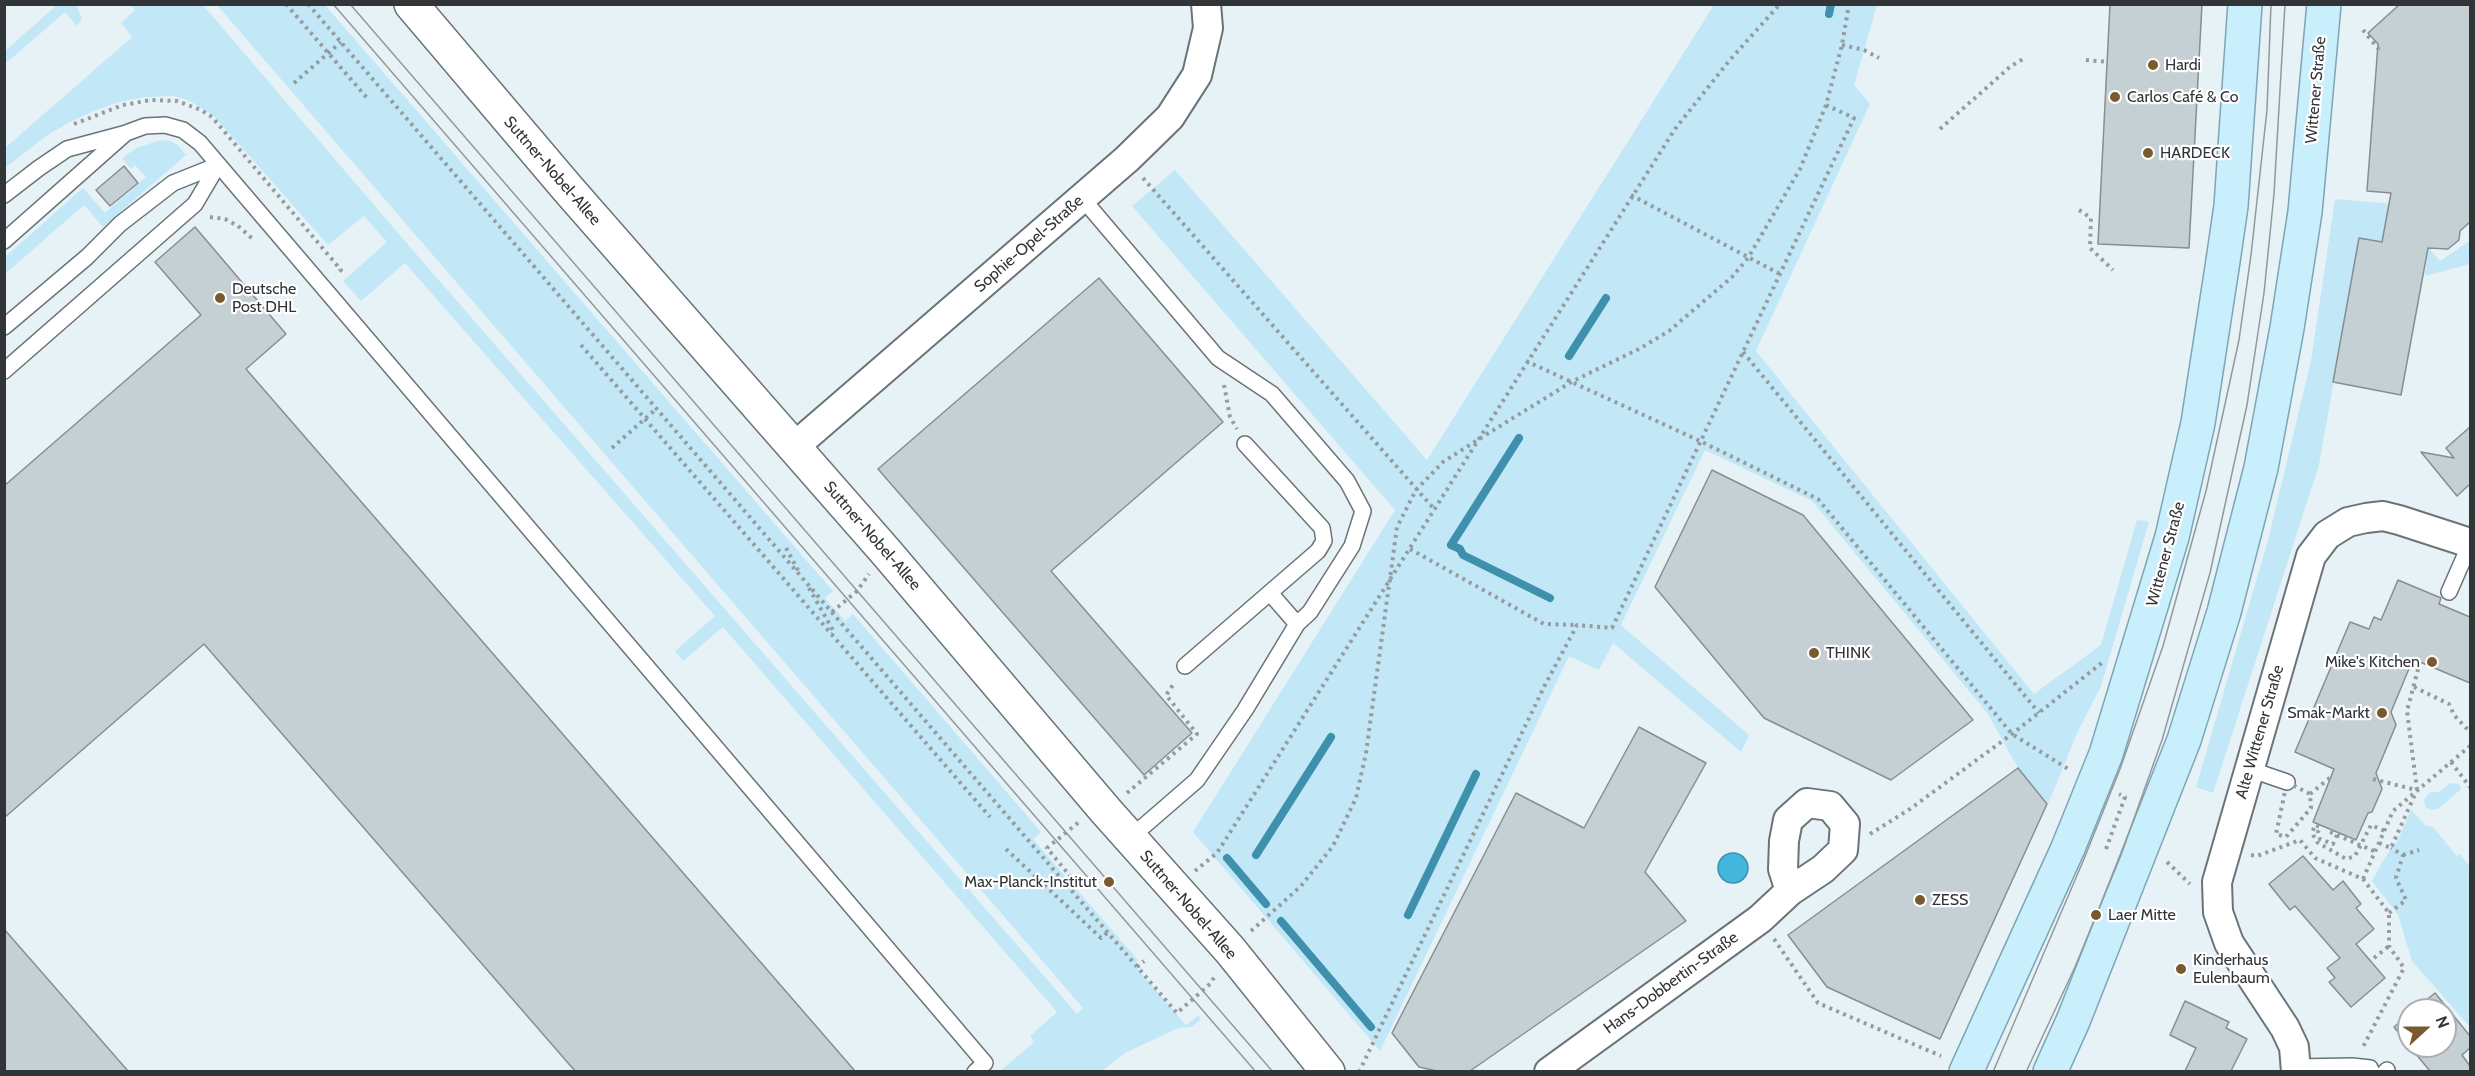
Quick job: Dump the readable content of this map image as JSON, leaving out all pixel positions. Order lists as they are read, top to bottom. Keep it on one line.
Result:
{"streets":{"main road":["Wittener Straße"],"street":["Suttner-Nobel-Allee","Sophie-Opel-Straße","Alte Wittener Straße","Hans-Dobbertin-Straße"]},"crossings":[["Suttner-Nobel-Allee","Sophie-Opel-Straße"]],"places":["Hardi","Carlos Café & Co","HARDECK","Deutsche Post DHL","THINK","Mike's Kitchen","Smak-Markt","Max-Planck-Institut","ZESS","Laer Mitte","Kinderhaus Eulenbaum"],"north":"right"}
